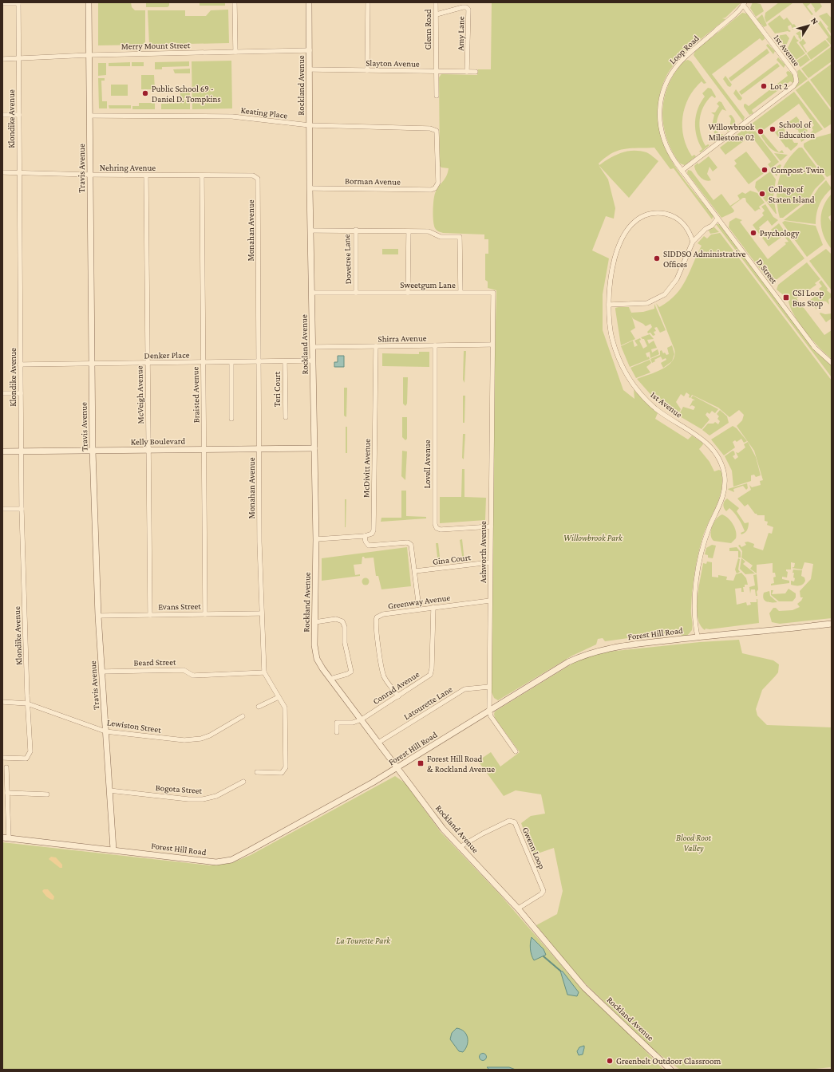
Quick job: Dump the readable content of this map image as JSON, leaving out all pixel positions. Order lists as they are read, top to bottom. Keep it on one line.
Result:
{"streets":{"street":["Glenn Road","Amy Lane","Merry Mount Street","Loop Road","1st Avenue","Slayton Avenue","Rockland Avenue","Keating Place","Klondike Avenue","Nehring Avenue","Travis Avenue","Borman Avenue","Monahan Avenue","Dovetree Lane","D Street","Sweetgum Lane","Shirra Avenue","Denker Place","Teri Court","McVeigh Avenue","Braisted Avenue","Kelly Boulevard","Lovell Avenue","McDivitt Avenue","Ashworth Avenue","Gina Court","Greenway Avenue","Evans Street","Forest Hill Road","Beard Street","Conrad Avenue","Latourette Lane","Lewiston Street","Bogota Street","Gwenn Loop"]},"crossings":[["Glenn Road","Amy Lane"],["Glenn Road","Slayton Avenue"],["Amy Lane","Slayton Avenue"],["Merry Mount Street","Rockland Avenue"],["Merry Mount Street","Klondike Avenue"],["Merry Mount Street","Travis Avenue"],["Loop Road","1st Avenue"],["Loop Road","D Street"],["1st Avenue","D Street"],["1st Avenue","Forest Hill Road"],["Slayton Avenue","Rockland Avenue"],["Rockland Avenue","Keating Place"],["Rockland Avenue","Borman Avenue"],["Rockland Avenue","Dovetree Lane"],["Rockland Avenue","Sweetgum Lane"],["Rockland Avenue","Shirra Avenue"],["Rockland Avenue","Denker Place"],["Rockland Avenue","Kelly Boulevard"],["Rockland Avenue","Forest Hill Road"],["Rockland Avenue","Conrad Avenue"],["Rockland Avenue","Latourette Lane"],["Rockland Avenue","Gwenn Loop"],["Keating Place","Travis Avenue"],["Keating Place","Borman Avenue"],["Klondike Avenue","Nehring Avenue"],["Klondike Avenue","Denker Place"],["Klondike Avenue","Kelly Boulevard"],["Klondike Avenue","Lewiston Street"],["Nehring Avenue","Travis Avenue"],["Nehring Avenue","Monahan Avenue"],["Nehring Avenue","McVeigh Avenue"],["Nehring Avenue","Braisted Avenue"],["Travis Avenue","Denker Place"],["Travis Avenue","Kelly Boulevard"],["Travis Avenue","Evans Street"],["Travis Avenue","Forest Hill Road"],["Travis Avenue","Beard Street"],["Travis Avenue","Lewiston Street"],["Travis Avenue","Bogota Street"],["Monahan Avenue","Denker Place"],["Monahan Avenue","Kelly Boulevard"],["Monahan Avenue","Evans Street"],["Monahan Avenue","Beard Street"],["Dovetree Lane","Sweetgum Lane"],["Sweetgum Lane","Shirra Avenue"],["Sweetgum Lane","Ashworth Avenue"],["Shirra Avenue","Lovell Avenue"],["Shirra Avenue","McDivitt Avenue"],["Shirra Avenue","Ashworth Avenue"],["Denker Place","Teri Court"],["Denker Place","McVeigh Avenue"],["Denker Place","Braisted Avenue"],["McVeigh Avenue","Kelly Boulevard"],["McVeigh Avenue","Evans Street"],["Braisted Avenue","Kelly Boulevard"],["Braisted Avenue","Evans Street"],["Lovell Avenue","Ashworth Avenue"],["Ashworth Avenue","Gina Court"],["Ashworth Avenue","Greenway Avenue"],["Ashworth Avenue","Forest Hill Road"],["Ashworth Avenue","Latourette Lane"],["Greenway Avenue","Conrad Avenue"]],"parks":["Willowbrook Park","Blood Root Valley","La Tourette Park"],"places":{"other":["Lot 2","Public School 69 - Daniel D. Tompkins","School of Education","Willowbrook Milestone 02","Compost-Twin","College of Staten Island","Psychology","SIDDSO Administrative Offices","Greenbelt Outdoor Classroom"],"transit":["CSI Loop Bus Stop","Forest Hill Road & Rockland Avenue"]},"north":"top right"}
